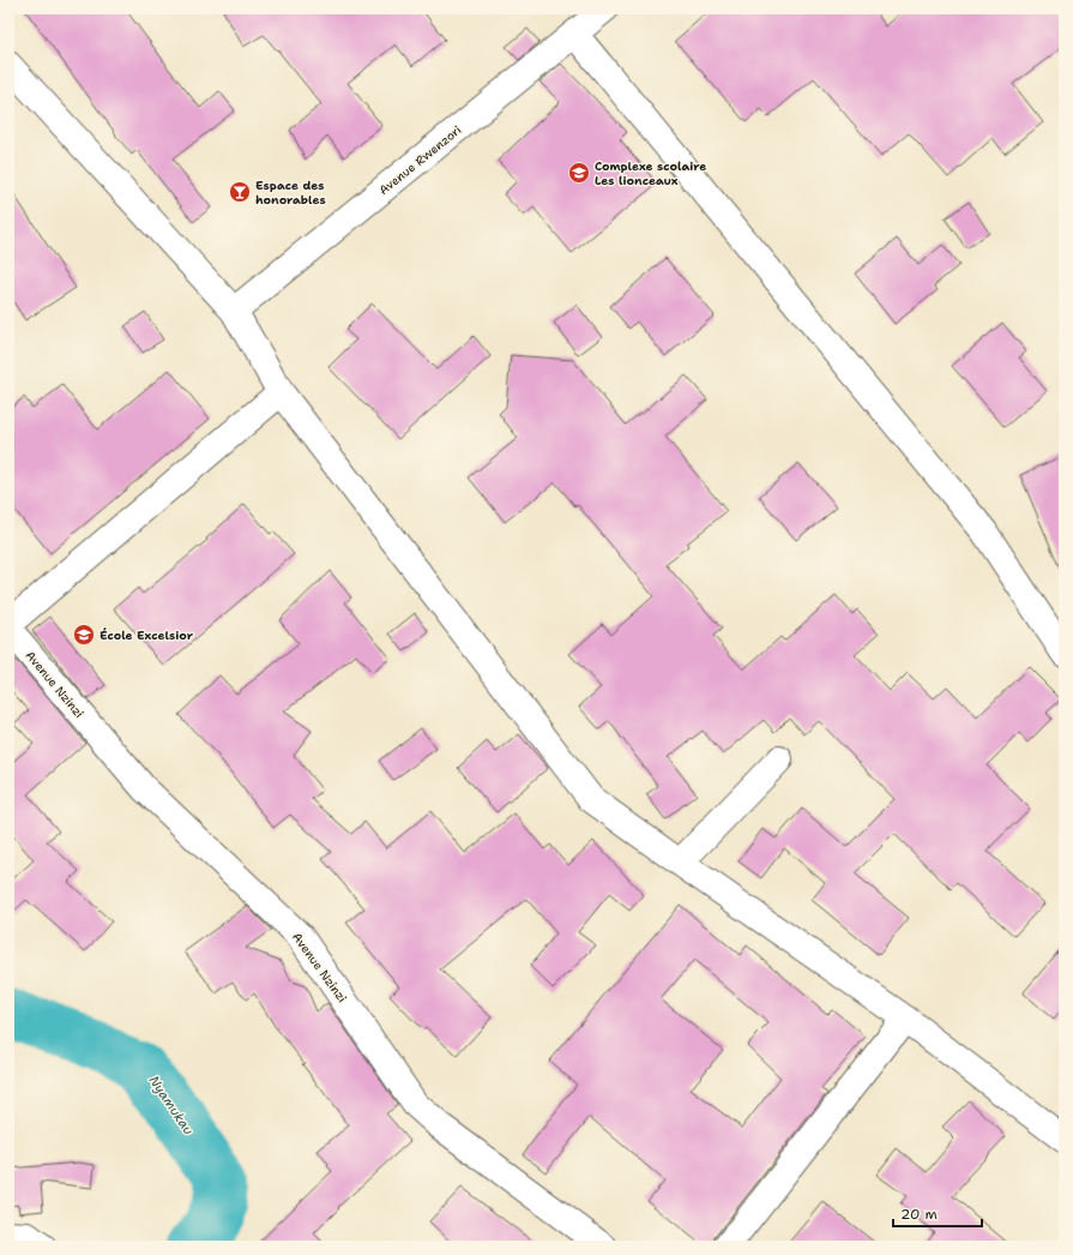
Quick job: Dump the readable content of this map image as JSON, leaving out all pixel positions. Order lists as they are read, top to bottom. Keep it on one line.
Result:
{"streets":{"street":["Avenue Rwenzori","Avenue Nzinzi"]},"water":["Nyamukau"],"places":{"school or university":["Complexe scolaire Les lionceaux","École Excelsior"],"bar":["Espace des honorables"]},"scale_bar":"20 m"}
